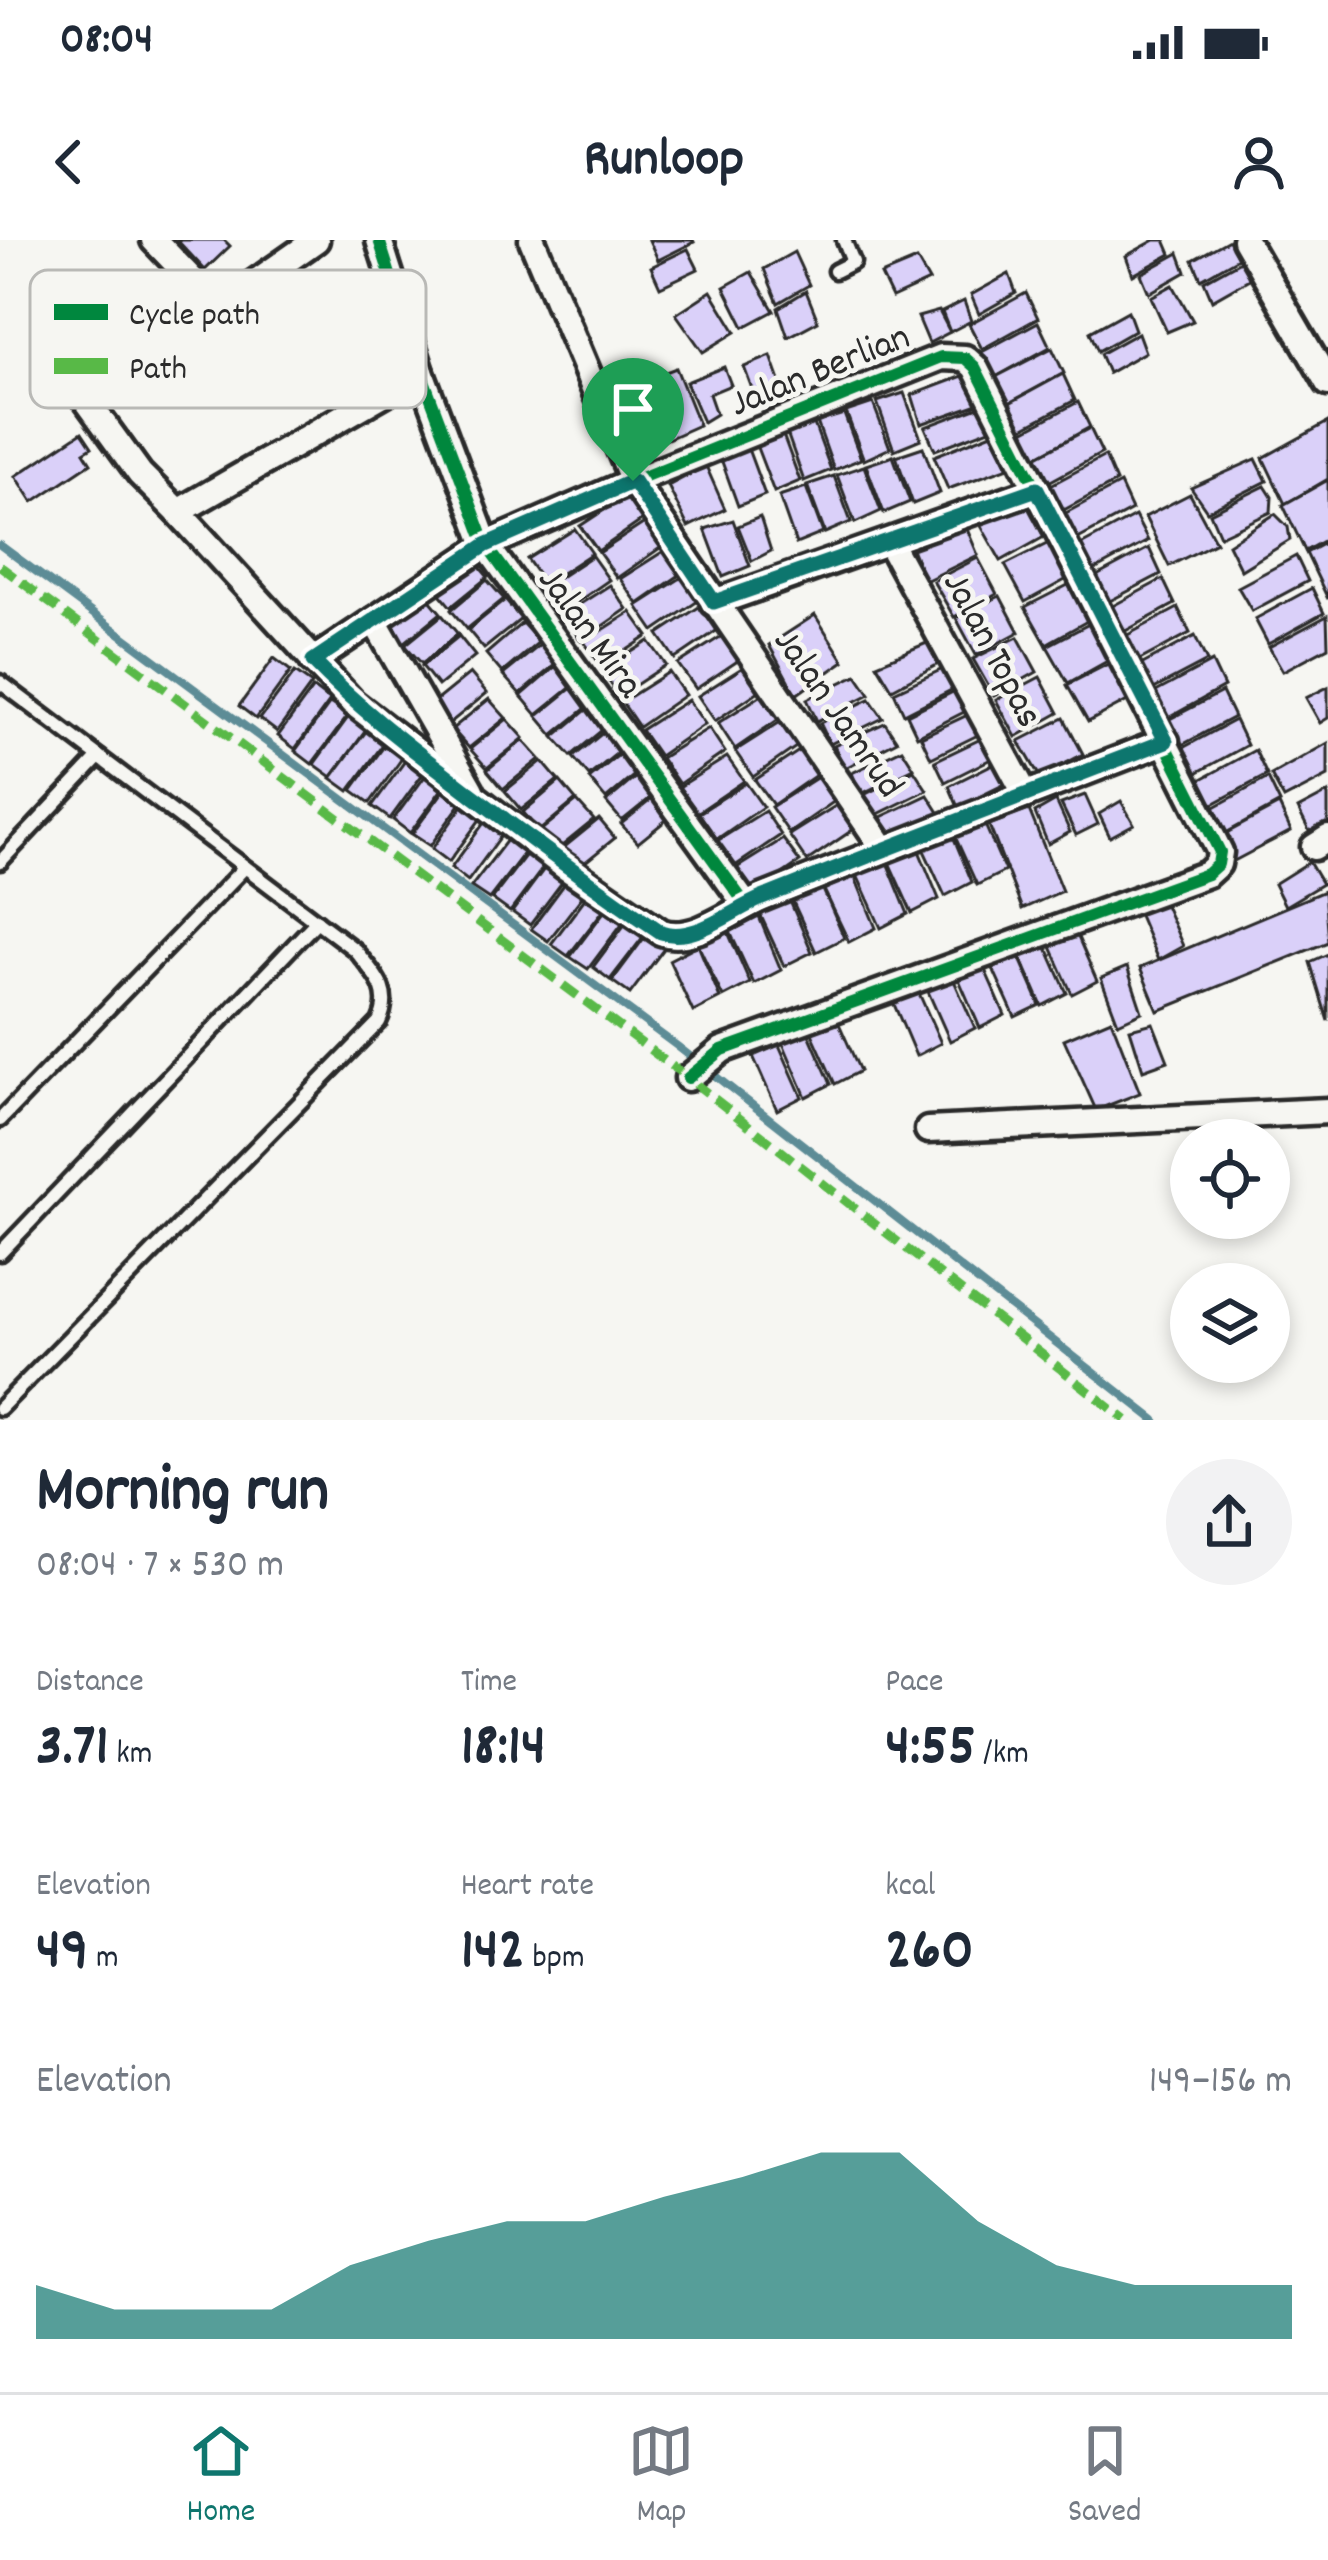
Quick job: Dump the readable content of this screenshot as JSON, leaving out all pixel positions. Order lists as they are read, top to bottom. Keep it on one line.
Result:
{"streets":{"street":["Jalan Berlian","Jalan Mira","Jalan Topas","Jalan Jamrud"]},"crossings":[["Jalan Berlian","Jalan Jamrud"]],"legend":["Cycle path","Path"],"page":{"status":"08:04","header":"Runloop","heading":["Morning run","08:04 · 7 × 530 m"],"stats":[["Distance","3.71 km"],["Time","18:14"],["Pace","4:55 /km"],["Elevation","49 m"],["Heart rate","142 bpm"],["kcal","260"]],"chart":["Elevation","149–156 m"],"tabs":["Home","Map","Saved"]}}
